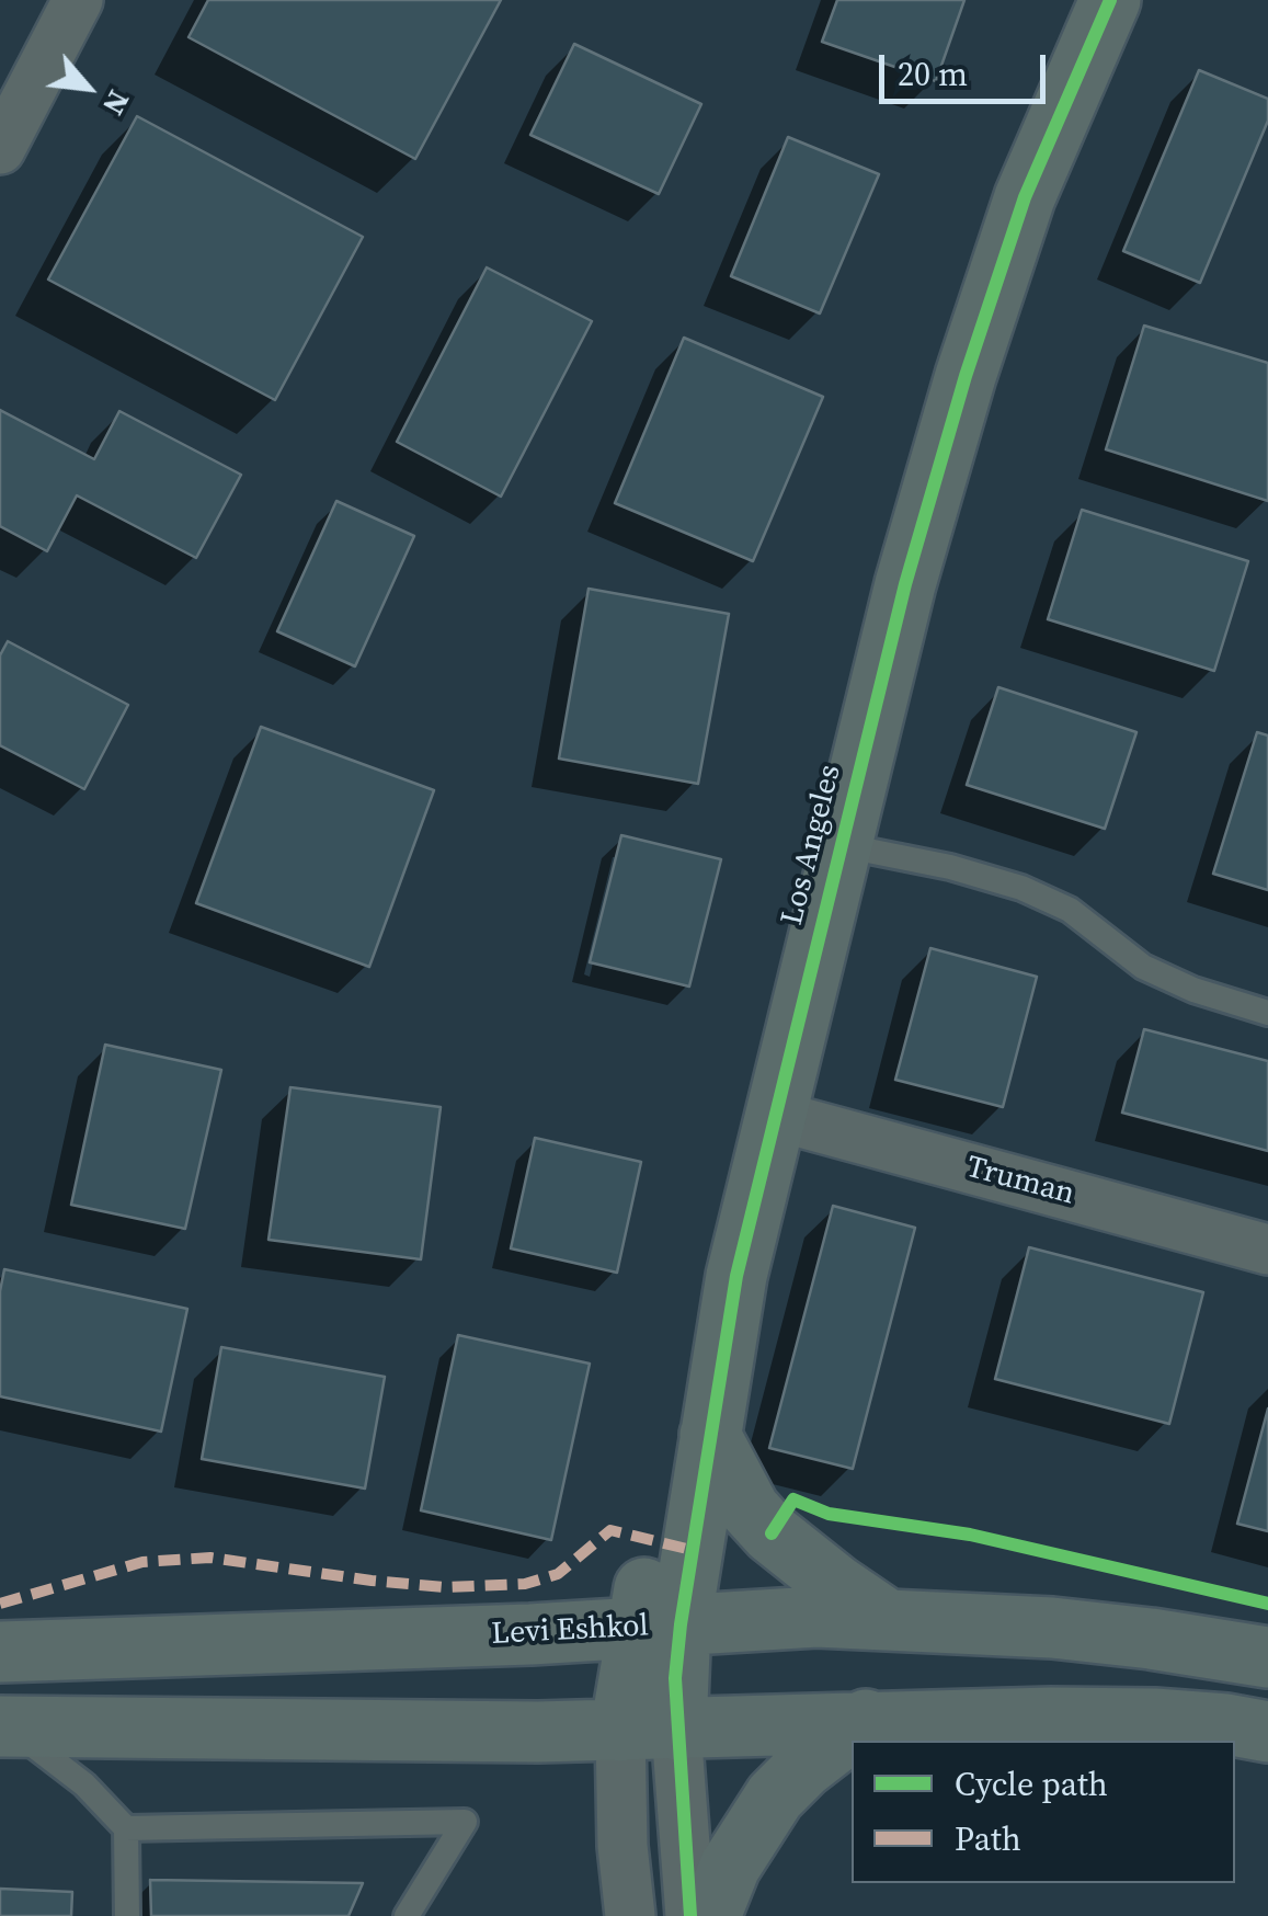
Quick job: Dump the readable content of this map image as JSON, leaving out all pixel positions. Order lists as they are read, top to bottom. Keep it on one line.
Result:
{"streets":{"main road":["Los Angeles","Levi Eshkol"],"street":["Truman"]},"crossings":[["Los Angeles","Truman"],["Los Angeles","Levi Eshkol"]],"legend":["Cycle path","Path"],"scale_bar":"20 m","north":"bottom right"}
